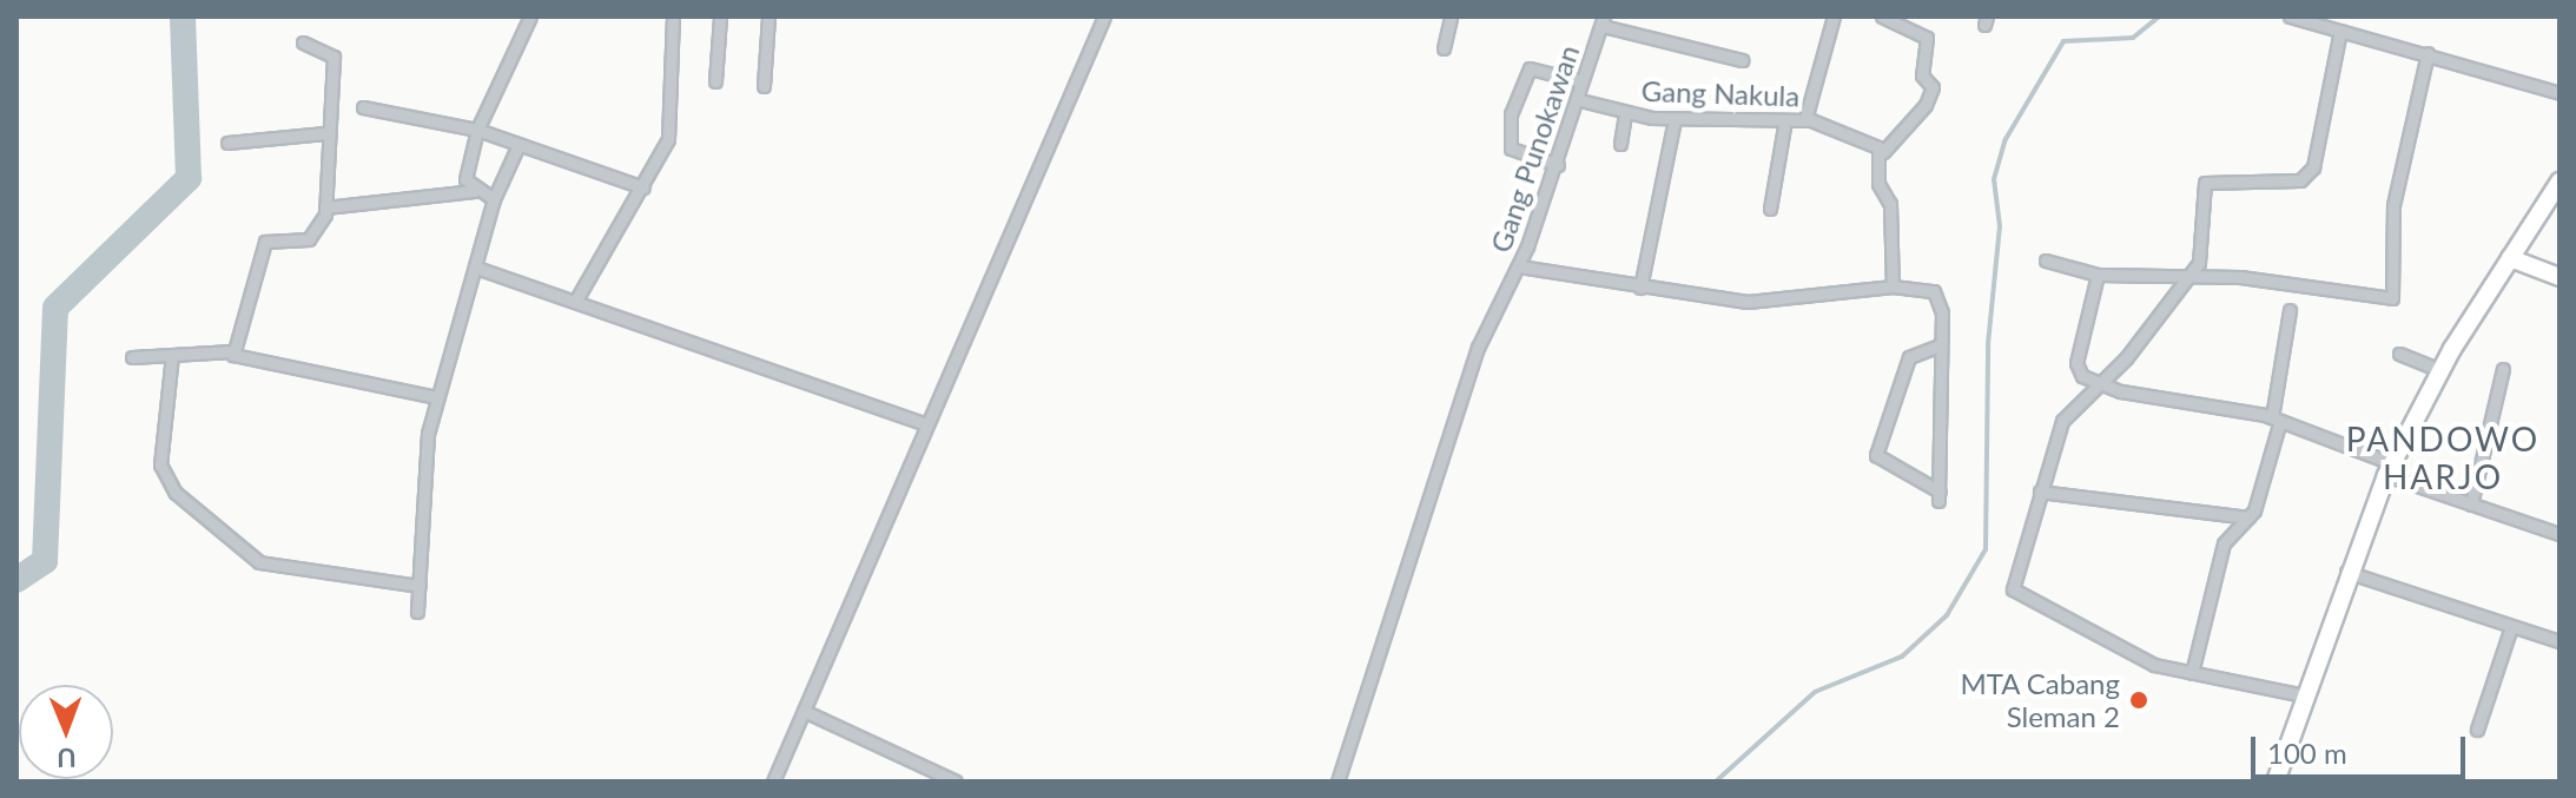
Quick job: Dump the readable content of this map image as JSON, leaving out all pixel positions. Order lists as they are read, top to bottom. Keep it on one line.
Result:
{"streets":{"street":["Gang Nakula","Gang Punokawan"]},"crossings":[["Gang Nakula","Gang Punokawan"]],"districts":["PANDOWO HARJO"],"places":["MTA Cabang Sleman 2"],"scale_bar":"100 m","north":"bottom"}
